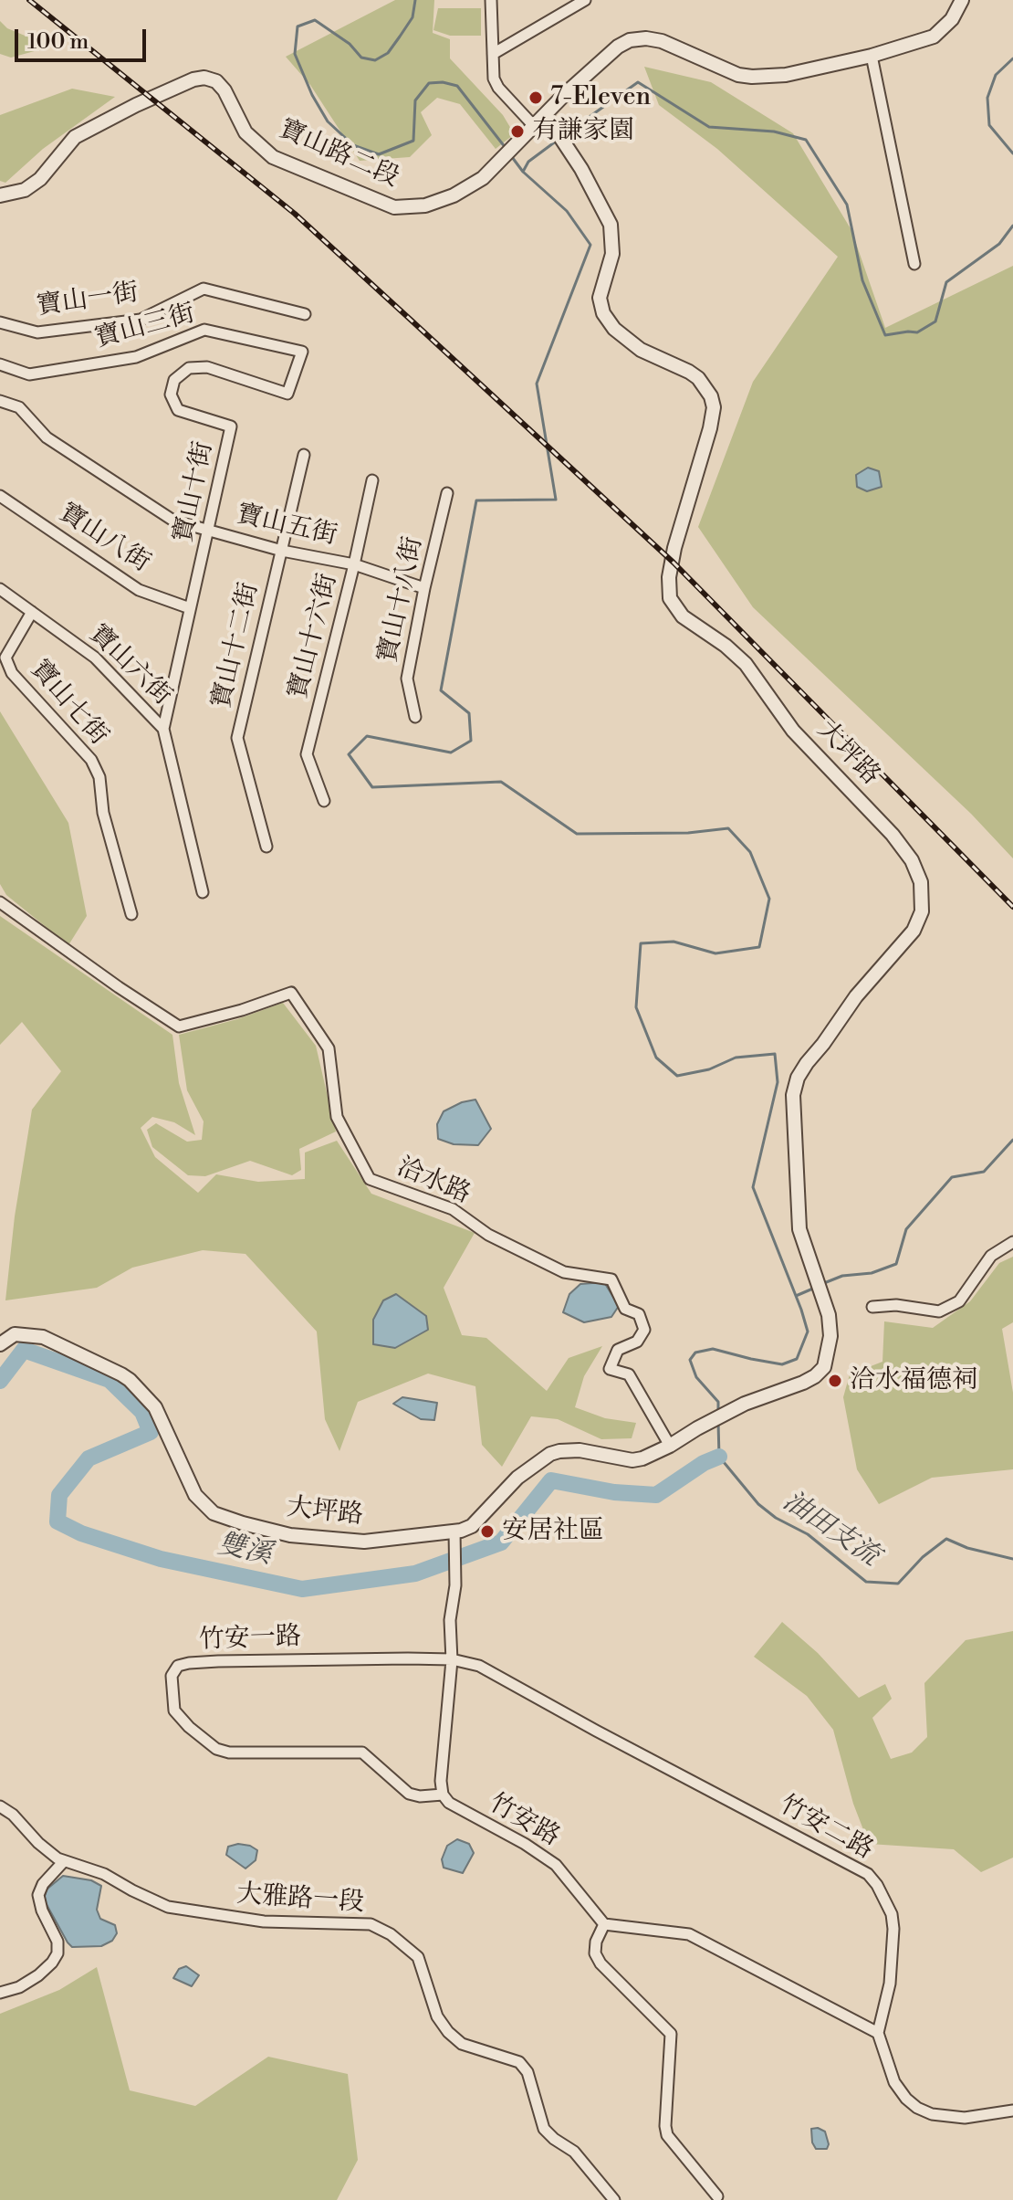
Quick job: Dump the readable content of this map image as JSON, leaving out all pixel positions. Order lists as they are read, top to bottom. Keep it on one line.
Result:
{"streets":{"street":["寶山路二段","寶山一街","寶山三街","寶山十街","寶山五街","寶山八街","寶山十八街","寶山十六街","寶山十二街","寶山六街","寶山七街","大坪路","洽水路","竹安一路","竹安路","竹安二路","大雅路一段"]},"crossings":[["寶山三街","寶山十街"],["寶山十街","寶山五街"],["寶山十街","寶山八街"],["寶山十街","寶山六街"],["寶山五街","寶山十八街"],["寶山五街","寶山十六街"],["寶山五街","寶山十二街"],["寶山六街","寶山七街"],["大坪路","洽水路"],["竹安一路","竹安路"],["竹安一路","竹安二路"]],"water":["油田支流","雙溪"],"places":["7-Eleven","有謙家園","洽水福德祠","安居社區"],"scale_bar":"100 m"}
